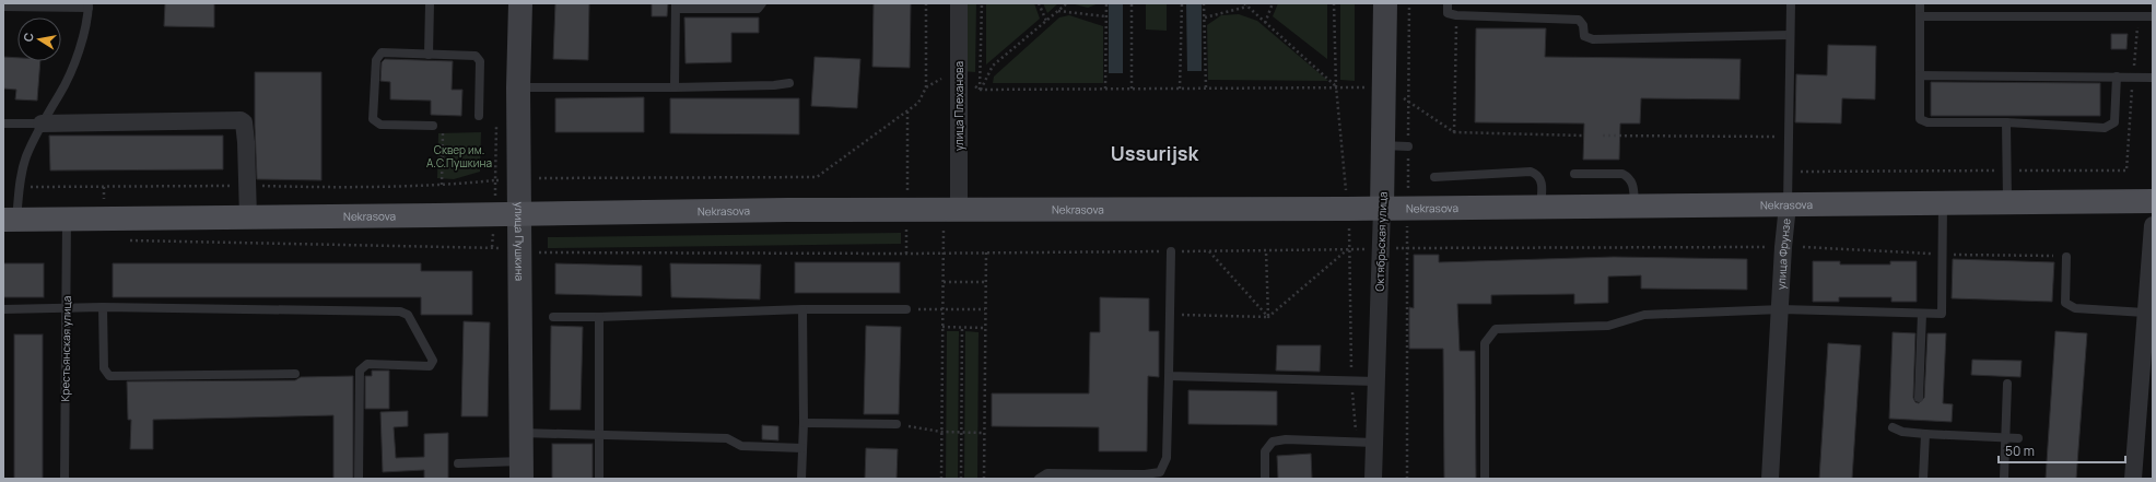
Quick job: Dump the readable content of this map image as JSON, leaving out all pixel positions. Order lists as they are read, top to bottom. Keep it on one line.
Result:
{"streets":{"main road":["Nekrasova","улица Пушкина","Октябрьская улица"],"street":["улица Плеханова","улица Фрунзе"],"lane":["Крестьянская улица"]},"crossings":[["улица Плеханова","Nekrasova"],["Nekrasova","улица Пушкина"],["Nekrasova","Октябрьская улица"],["Nekrasova","улица Фрунзе"],["Nekrasova","Крестьянская улица"]],"districts":["Ussurijsk"],"parks":["Сквер им. А.С.Пушкина"],"scale_bar":"50 m","north":"left"}
